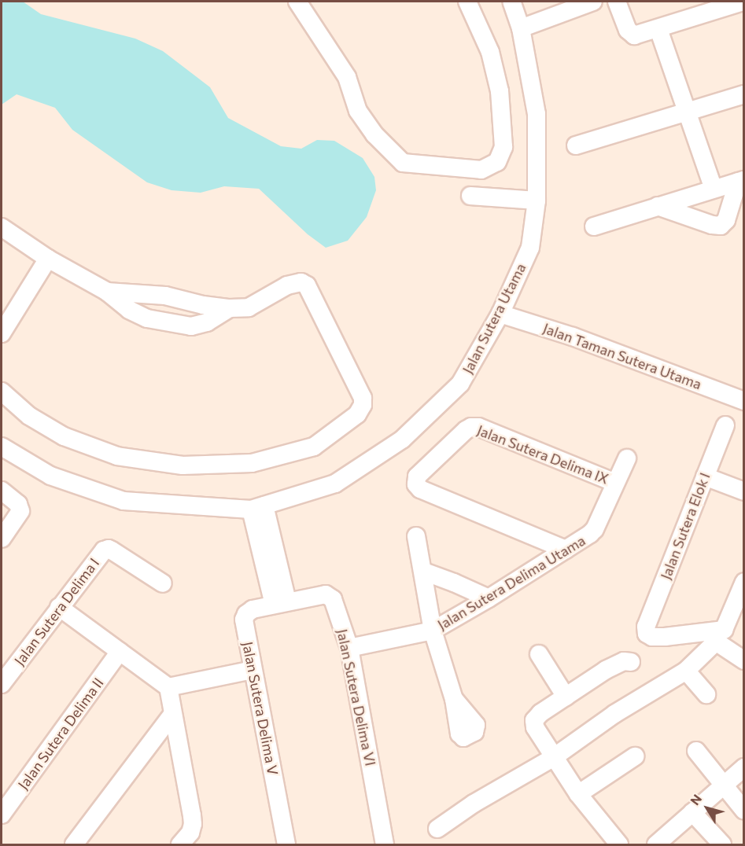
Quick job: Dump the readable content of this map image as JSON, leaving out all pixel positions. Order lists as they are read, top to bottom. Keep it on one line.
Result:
{"streets":{"street":["Jalan Sutera Utama","Jalan Taman Sutera Utama","Jalan Sutera Delima IX","Jalan Sutera Elok I","Jalan Sutera Delima Utama","Jalan Sutera Delima I","Jalan Sutera Delima VI","Jalan Sutera Delima V","Jalan Sutera Delima II"]},"crossings":[["Jalan Sutera Utama","Jalan Taman Sutera Utama"],["Jalan Sutera Delima IX","Jalan Sutera Delima Utama"],["Jalan Sutera Delima Utama","Jalan Sutera Delima VI"],["Jalan Sutera Delima VI","Jalan Sutera Delima V"]],"north":"top left"}
